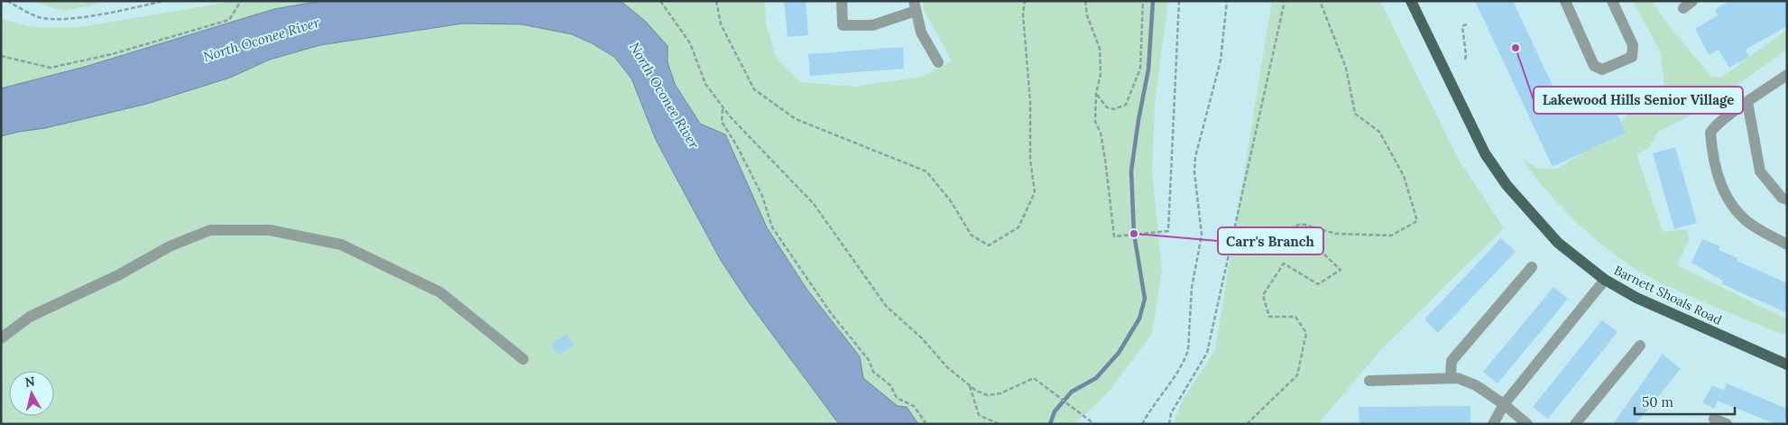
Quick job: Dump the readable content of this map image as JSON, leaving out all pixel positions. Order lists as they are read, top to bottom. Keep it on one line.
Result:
{"streets":{"main road":["Barnett Shoals Road"]},"water":["North Oconee River"],"places":["Lakewood Hills Senior Village","Carr's Branch"],"scale_bar":"50 m","north":"top"}
